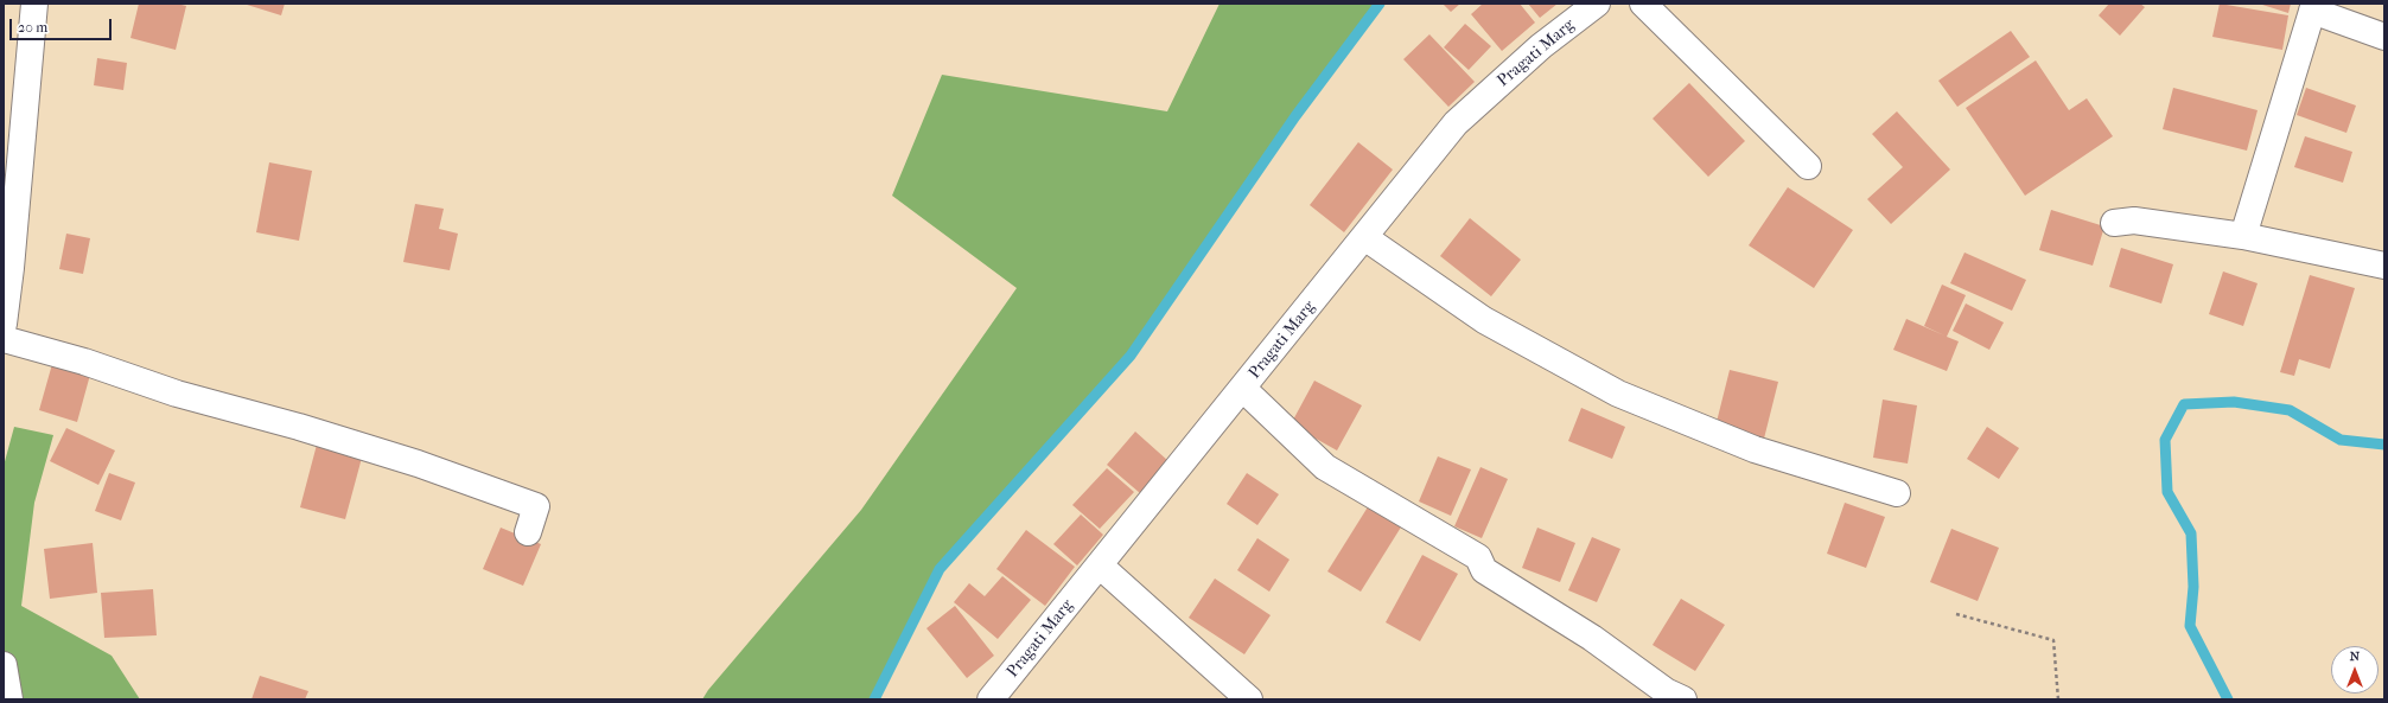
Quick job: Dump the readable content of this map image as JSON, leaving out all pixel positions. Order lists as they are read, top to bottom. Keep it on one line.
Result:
{"streets":{"street":["Pragati Marg"]},"scale_bar":"20 m","north":"top"}
